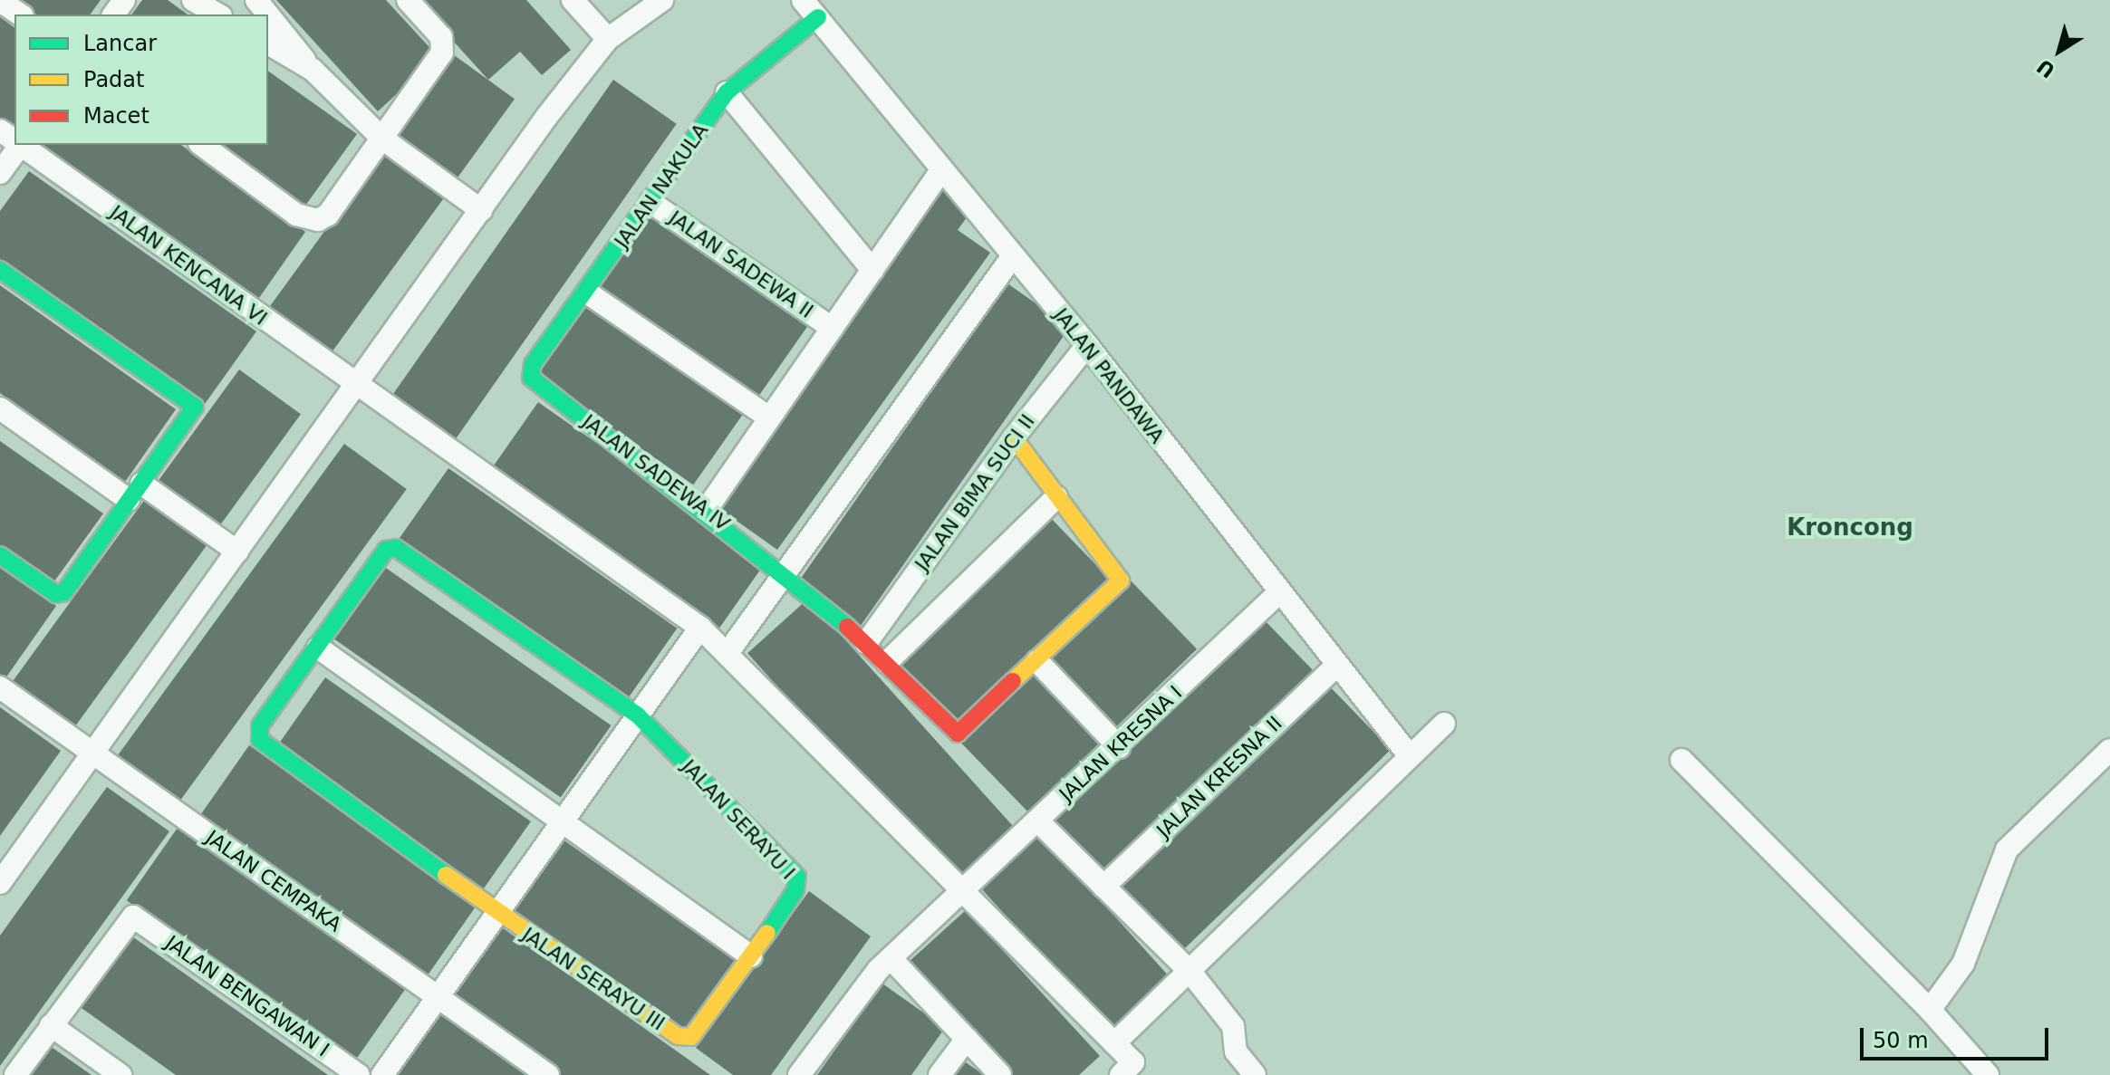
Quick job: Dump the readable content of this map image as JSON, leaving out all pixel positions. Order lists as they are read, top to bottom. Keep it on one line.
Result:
{"streets":{"street":["JALAN NAKULA","JALAN SADEWA II","JALAN KENCANA VI","JALAN PANDAWA","JALAN SADEWA IV","JALAN BIMA SUCI II","JALAN KRESNA I","JALAN KRESNA II","JALAN SERAYU I","JALAN CEMPAKA","JALAN SERAYU III","JALAN BENGAWAN I"]},"crossings":[["JALAN NAKULA","JALAN SADEWA II"],["JALAN NAKULA","JALAN PANDAWA"],["JALAN NAKULA","JALAN SADEWA IV"],["JALAN KENCANA VI","JALAN KRESNA I"],["JALAN PANDAWA","JALAN BIMA SUCI II"],["JALAN PANDAWA","JALAN KRESNA I"],["JALAN PANDAWA","JALAN KRESNA II"],["JALAN SADEWA IV","JALAN BIMA SUCI II"],["JALAN SERAYU I","JALAN SERAYU III"]],"districts":["Kroncong"],"legend":["Lancar","Padat","Macet"],"scale_bar":"50 m","north":"bottom left"}
